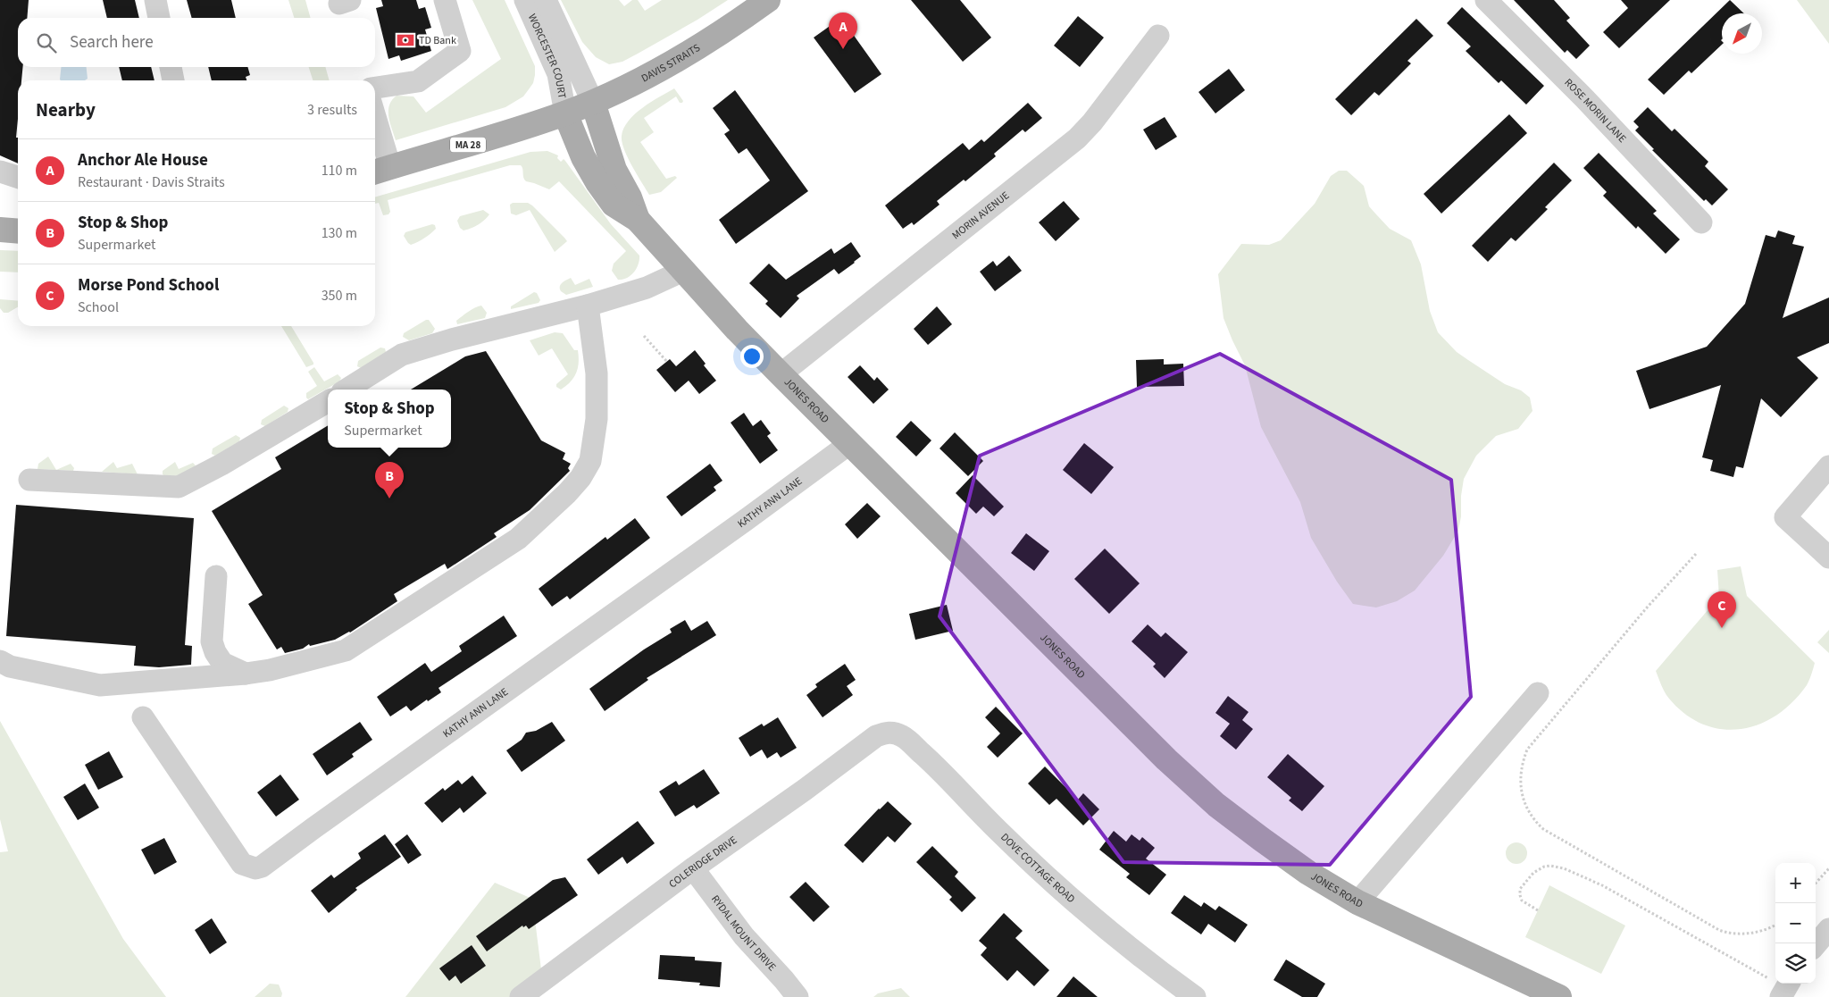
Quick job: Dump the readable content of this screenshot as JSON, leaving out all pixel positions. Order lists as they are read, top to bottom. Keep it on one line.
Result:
{"streets":{"main road":["DAVIS STRAITS","MA 28","JONES ROAD"],"street":["WORCESTER COURT","ROSE MORIN LANE","MORIN AVENUE","KATHY ANN LANE","COLERIDGE DRIVE","DOVE COTTAGE ROAD","RYDAL MOUNT DRIVE"]},"crossings":[["WORCESTER COURT","DAVIS STRAITS"],["WORCESTER COURT","MA 28"],["WORCESTER COURT","JONES ROAD"],["DAVIS STRAITS","MA 28"],["DAVIS STRAITS","JONES ROAD"],["MA 28","JONES ROAD"],["MORIN AVENUE","JONES ROAD"],["JONES ROAD","KATHY ANN LANE"],["COLERIDGE DRIVE","DOVE COTTAGE ROAD"],["COLERIDGE DRIVE","RYDAL MOUNT DRIVE"]],"places":{"bank":["TD Bank"]},"north":"bottom left","page":{"pins":["A","B","C"],"search":"Search here","heading":["Nearby","3 results"],"list":[{"mark":"A","name":"Anchor Ale House","note":"Restaurant · Davis Straits","value":"110 m"},{"mark":"B","name":"Stop & Shop","note":"Supermarket","value":"130 m"},{"mark":"C","name":"Morse Pond School","note":"School","value":"350 m"}],"popup":["Stop & Shop","Supermarket"],"map_buttons":["+","−"]}}
